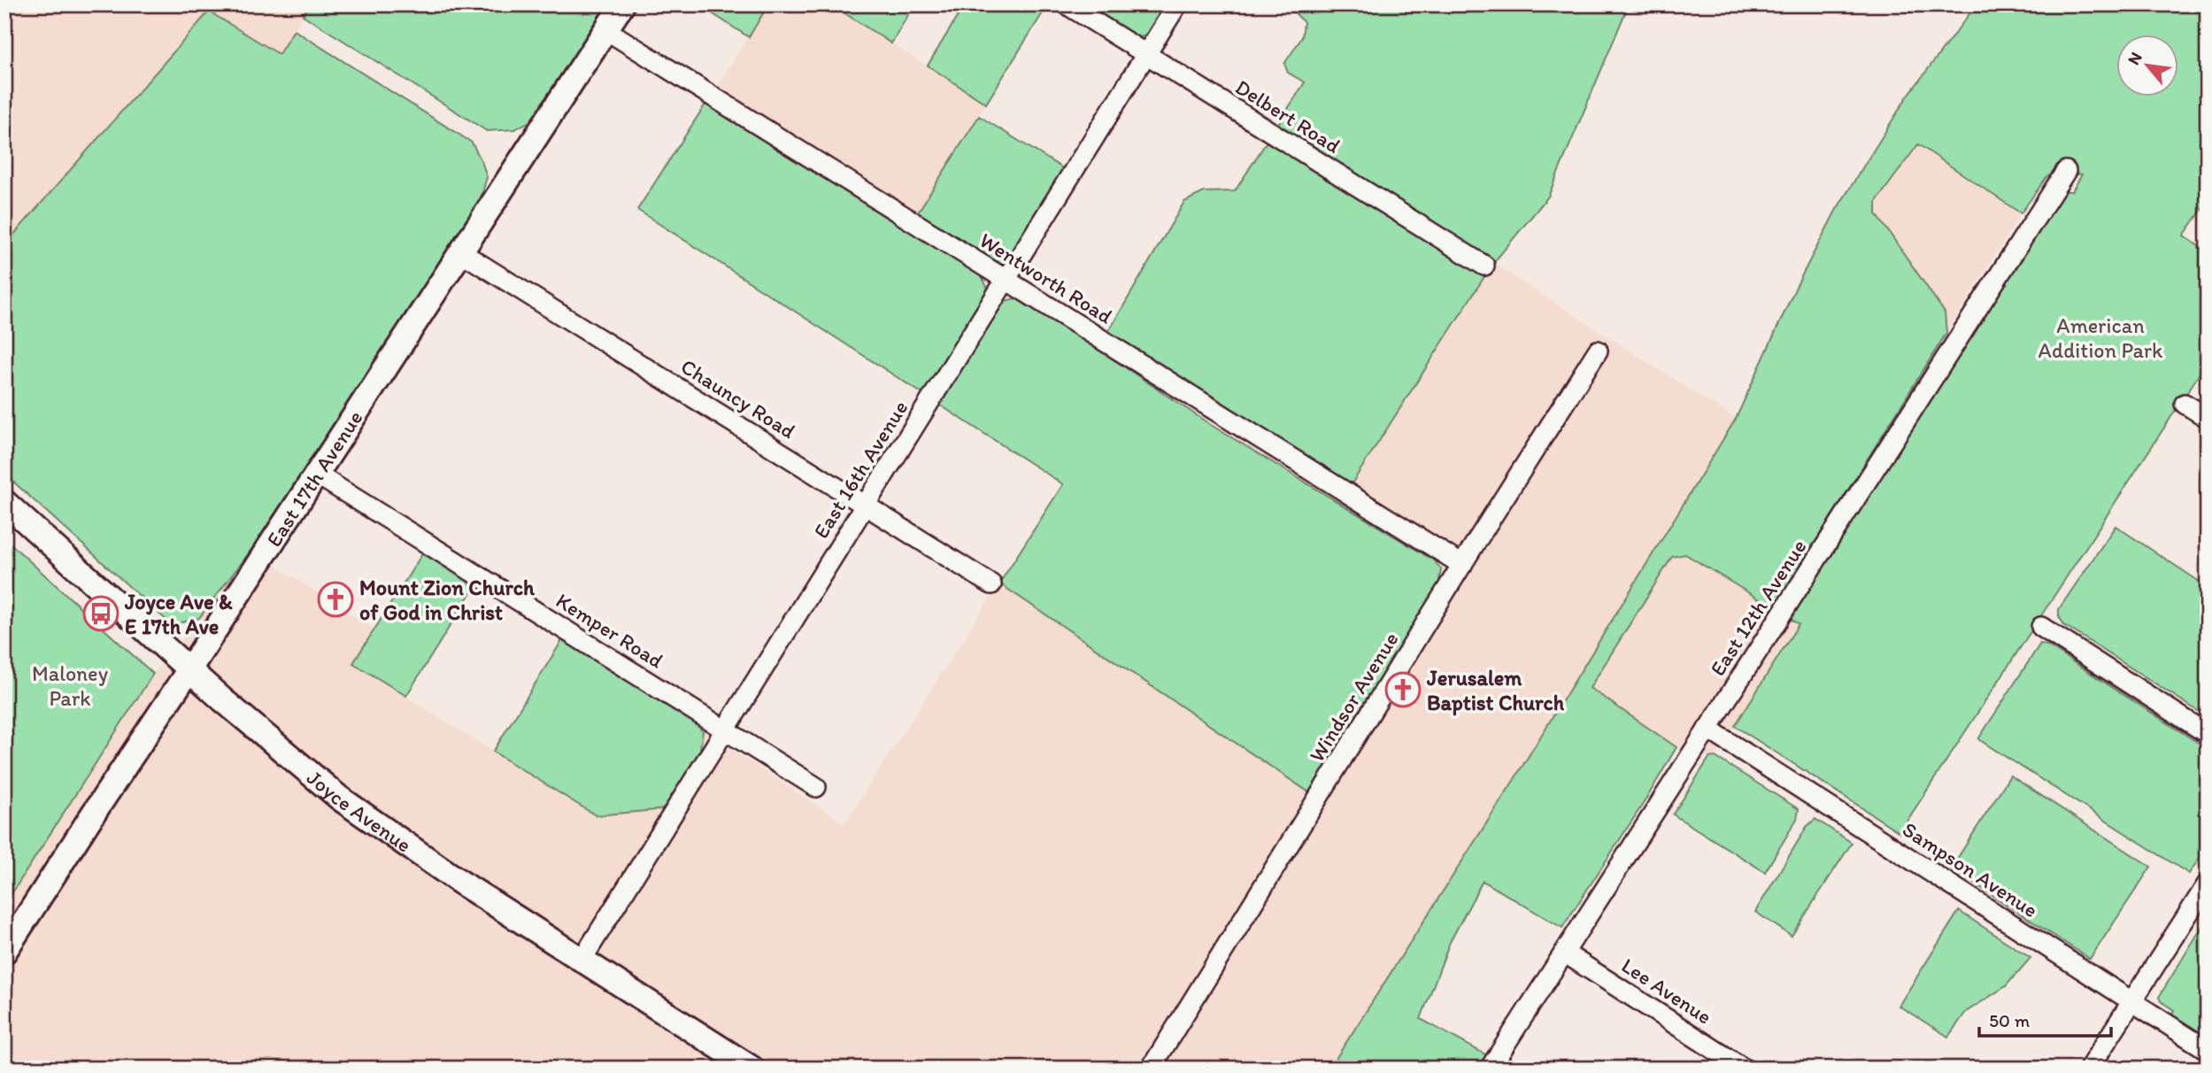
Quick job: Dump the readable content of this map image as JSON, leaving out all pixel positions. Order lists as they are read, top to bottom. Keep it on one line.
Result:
{"streets":{"street":["Delbert Road","Wentworth Road","Chauncy Road","East 16th Avenue","East 17th Avenue","East 12th Avenue","Kemper Road","Windsor Avenue","Joyce Avenue","Sampson Avenue","Lee Avenue"]},"crossings":[["Delbert Road","East 16th Avenue"],["Wentworth Road","East 16th Avenue"],["Wentworth Road","East 17th Avenue"],["Wentworth Road","Windsor Avenue"],["Chauncy Road","East 16th Avenue"],["Chauncy Road","East 17th Avenue"],["East 16th Avenue","Kemper Road"],["East 16th Avenue","Joyce Avenue"],["East 17th Avenue","Kemper Road"],["East 17th Avenue","Joyce Avenue"],["East 12th Avenue","Sampson Avenue"],["East 12th Avenue","Lee Avenue"]],"parks":["American Addition Park","Maloney Park"],"places":{"church":["Mount Zion Church of God in Christ","Jerusalem Baptist Church"],"bus stop":["Joyce Ave & E 17th Ave"]},"scale_bar":"50 m","north":"top left"}
